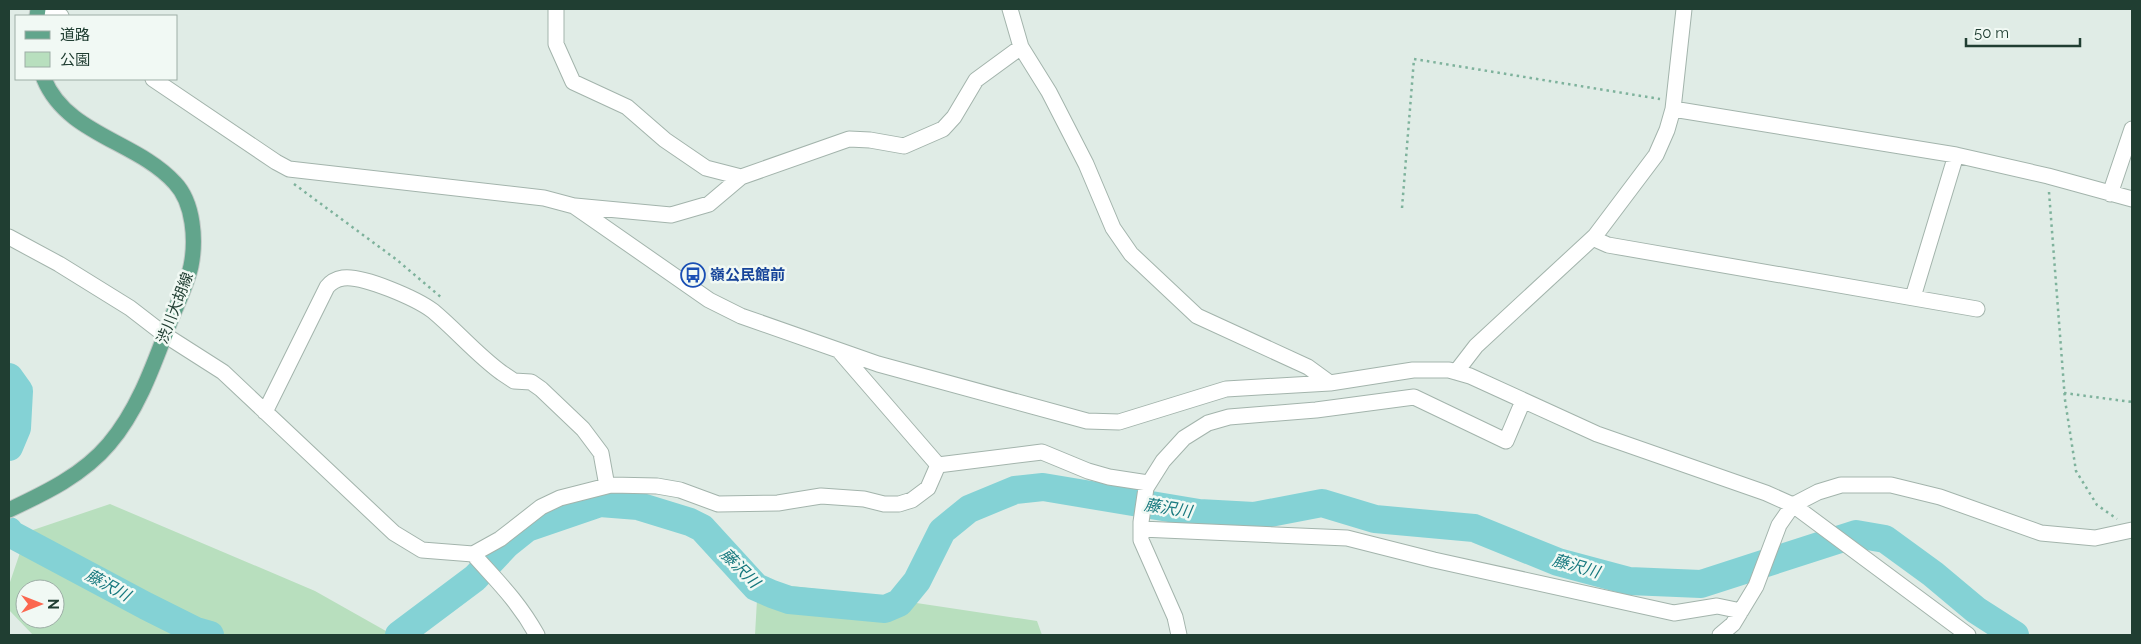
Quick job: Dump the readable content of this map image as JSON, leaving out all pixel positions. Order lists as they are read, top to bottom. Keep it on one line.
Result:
{"streets":{"main road":["渋川大胡線"]},"water":["藤沢川"],"places":{"bus stop":["嶺公民館前"]},"legend":["道路","公園"],"scale_bar":"50 m","north":"right"}
